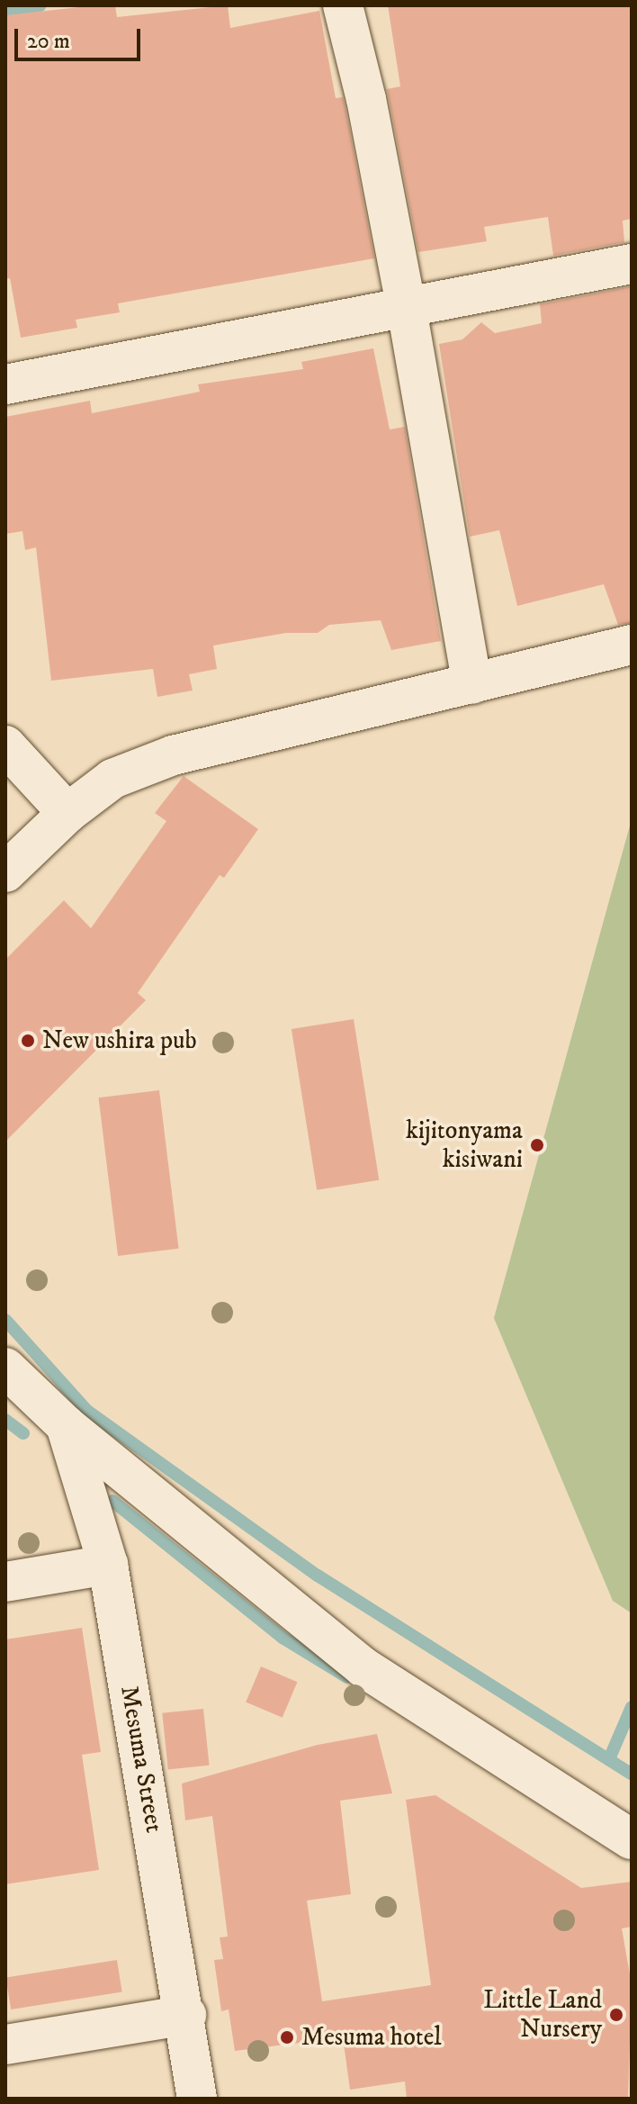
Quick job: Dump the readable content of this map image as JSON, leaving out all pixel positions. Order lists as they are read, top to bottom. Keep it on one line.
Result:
{"streets":{"street":["Mesuma Street"]},"places":["New ushira pub","kijitonyama kisiwani","Little Land Nursery","Mesuma hotel"],"scale_bar":"20 m"}
